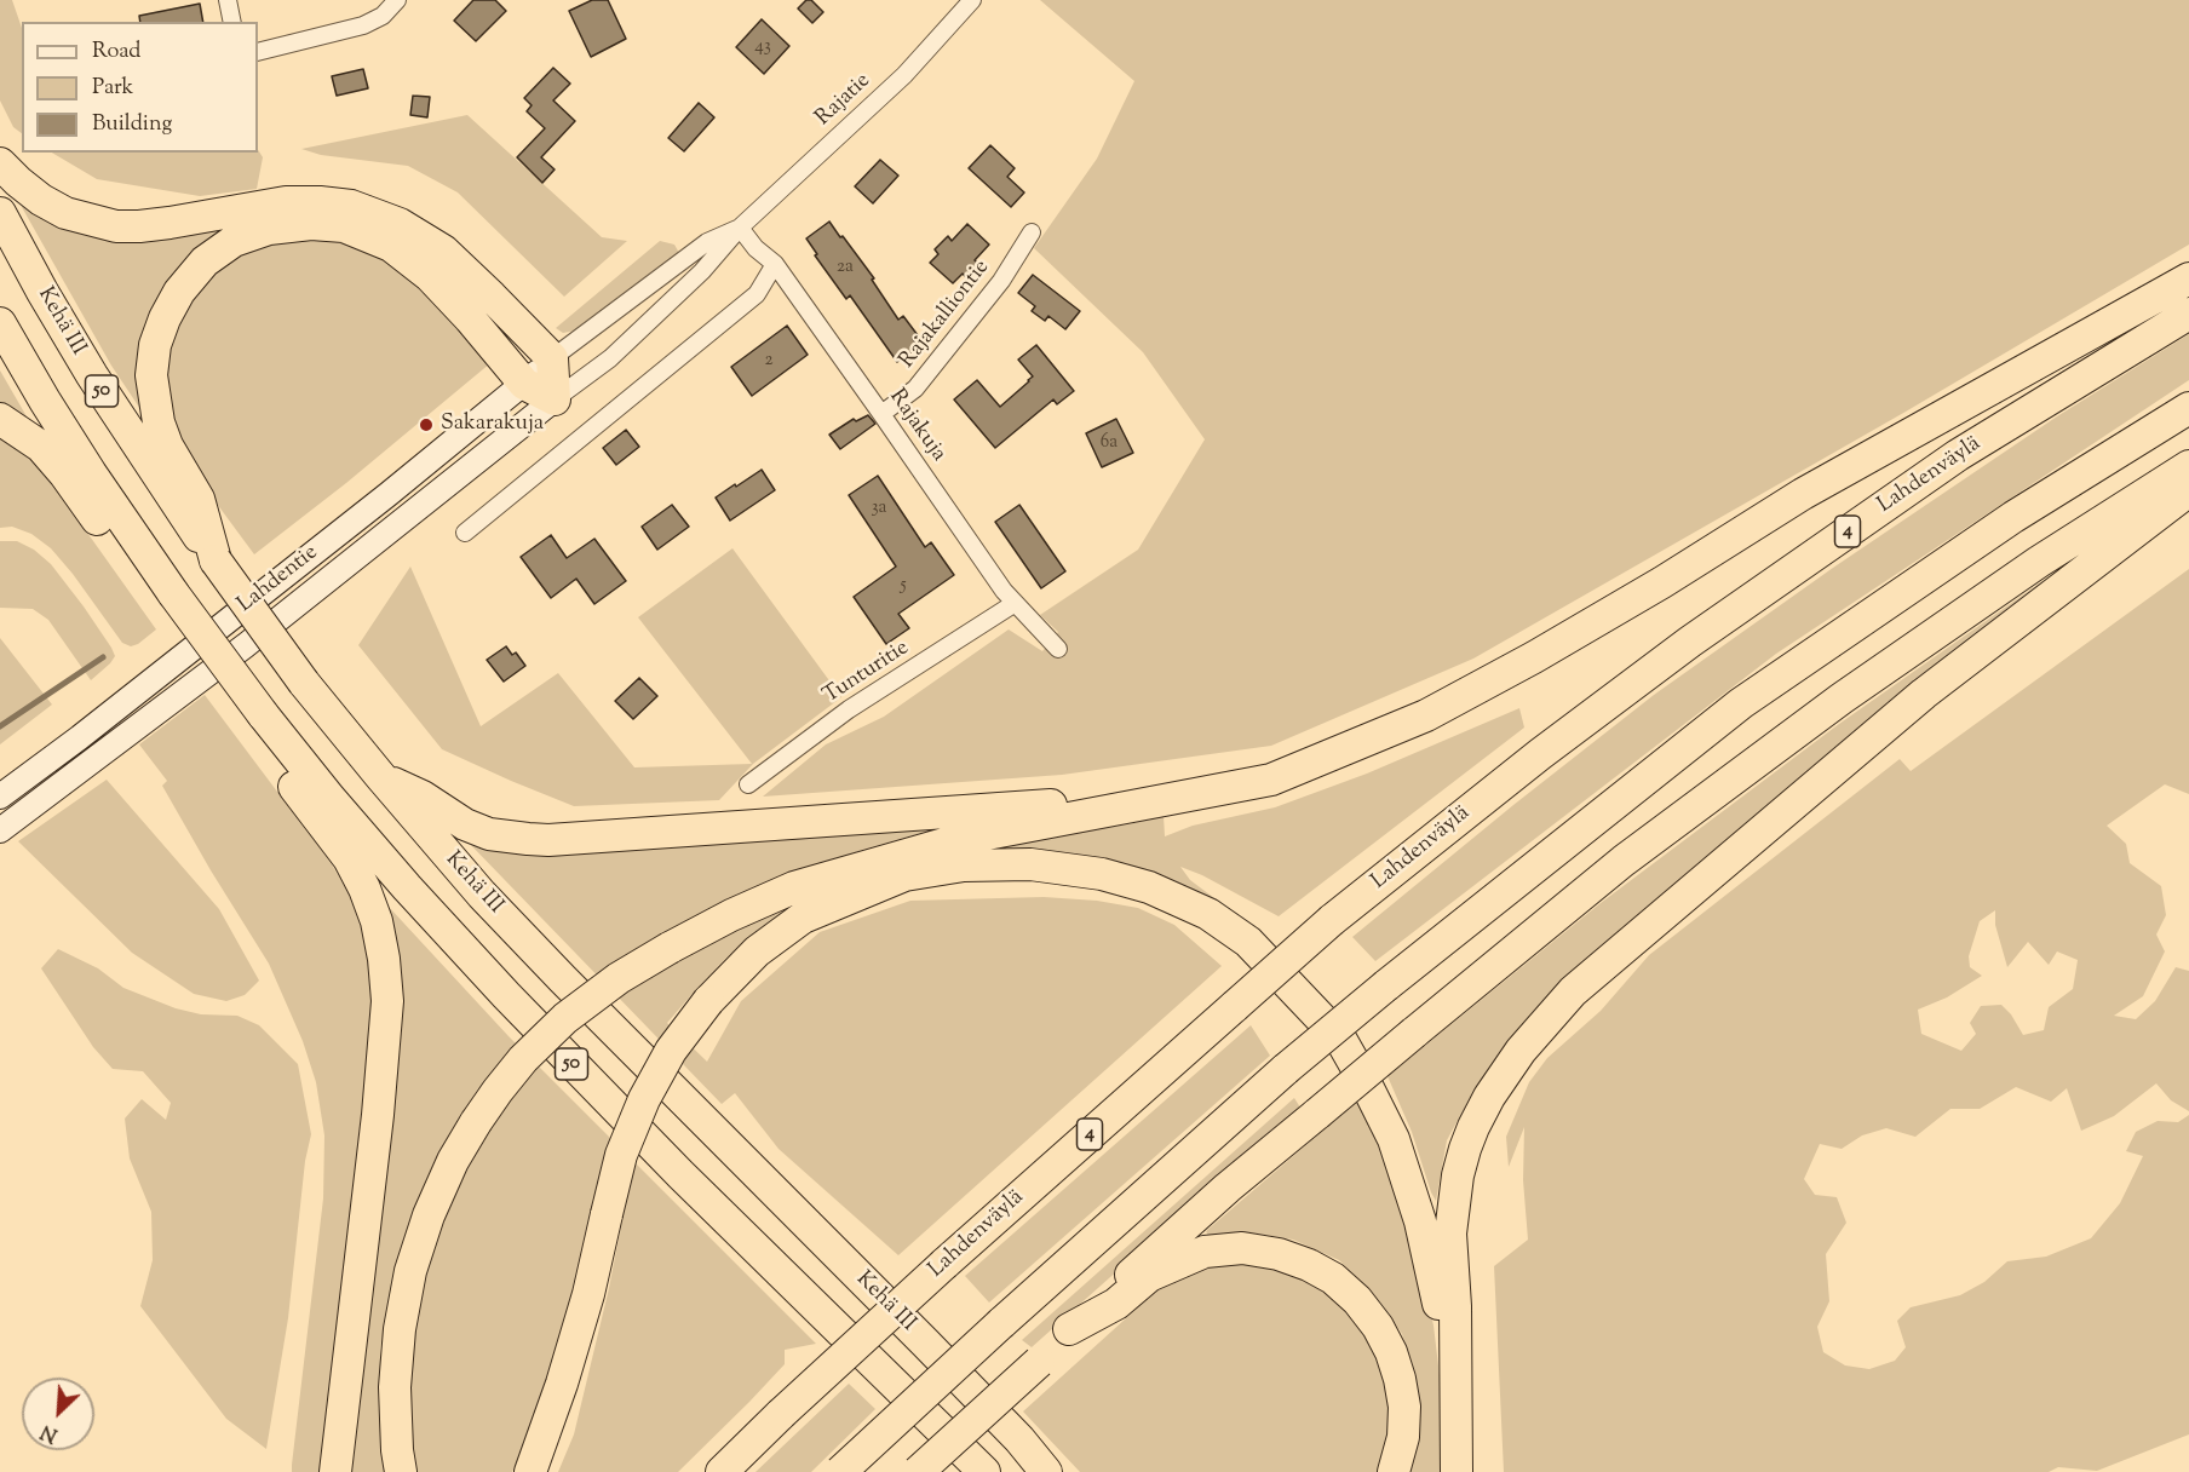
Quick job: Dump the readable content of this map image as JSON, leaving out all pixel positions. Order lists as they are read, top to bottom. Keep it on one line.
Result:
{"streets":{"highway":["Kehä III","50","Lahdenväylä","4"],"main road":["Lahdentie"],"street":["Rajatie","Rajakalliontie","Rajakuja","Tunturitie"]},"crossings":[["Rajatie","Rajakuja"],["Rajatie","Lahdentie"],["Rajakalliontie","Rajakuja"],["Rajakuja","Tunturitie"]],"places":["Sakarakuja"],"house_numbers":["43","2a","2","6a","3a","5"],"legend":["Road","Park","Building"],"north":"bottom left"}
